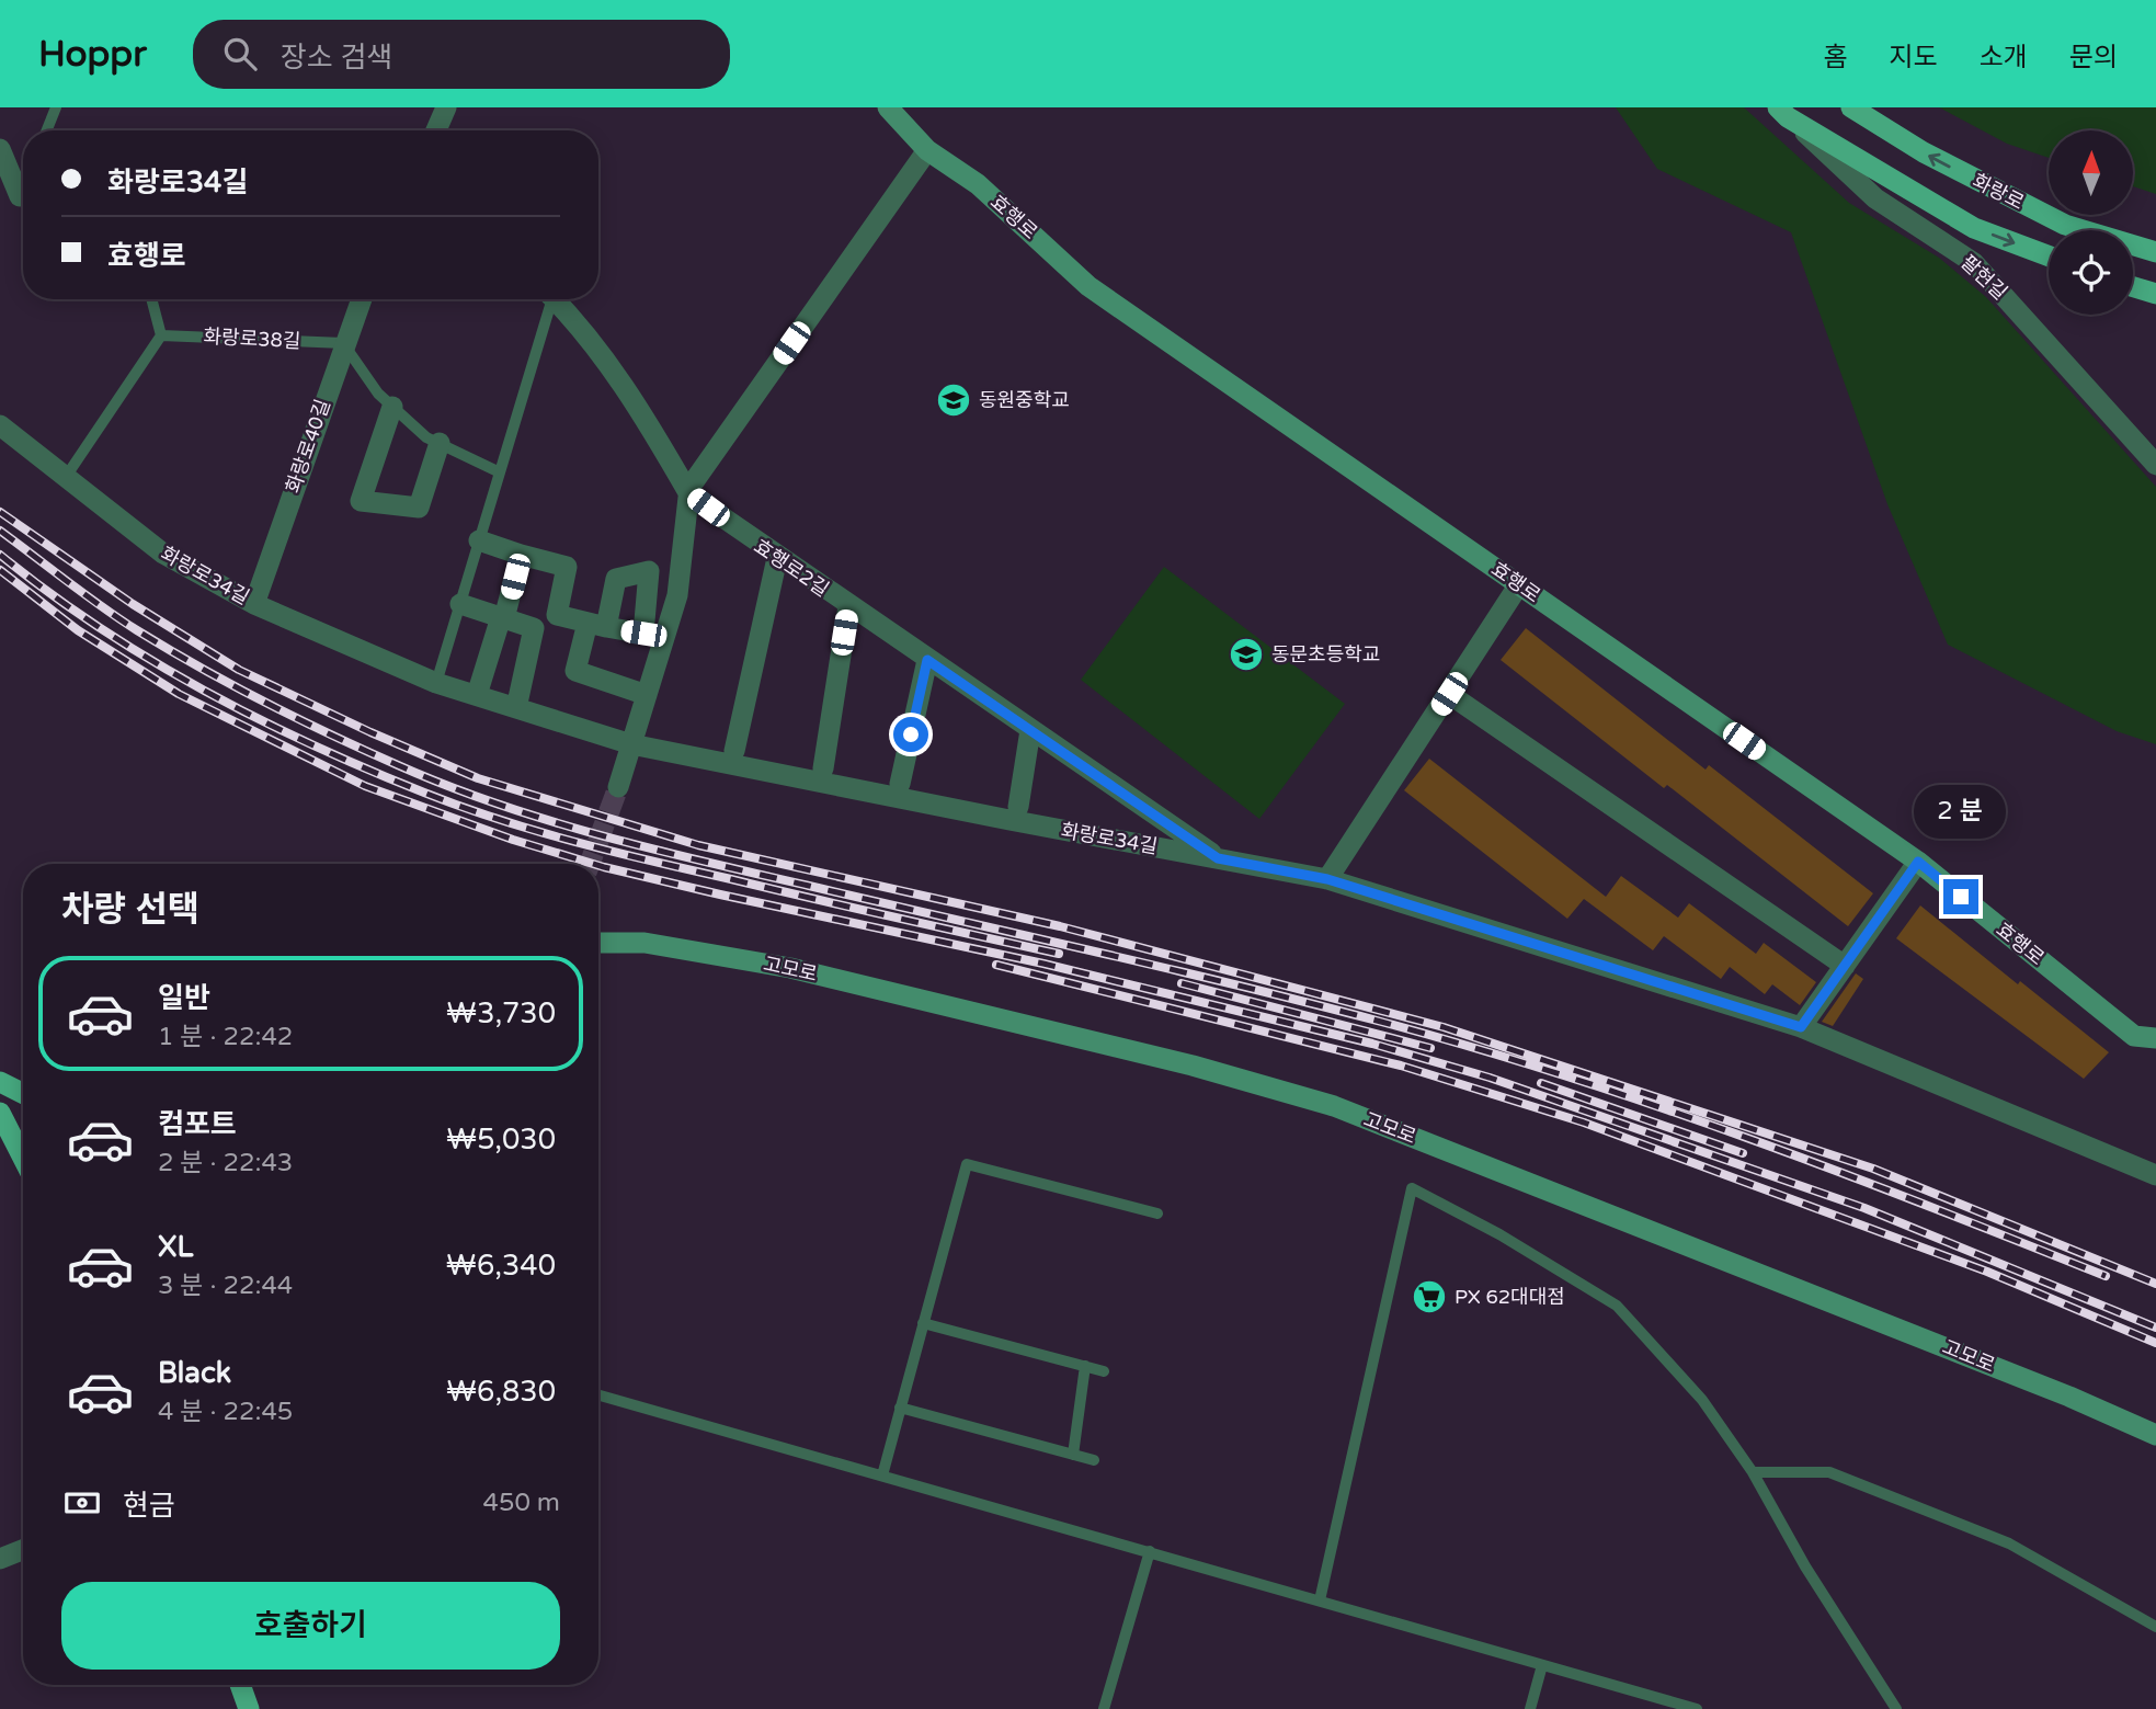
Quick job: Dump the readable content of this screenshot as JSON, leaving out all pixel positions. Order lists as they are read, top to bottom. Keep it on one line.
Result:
{"streets":{"main road":["화랑로","효행로","고모로"],"street":["팔현길","화랑로40길","효행로2길","화랑로34길"],"lane":["화랑로38길"]},"crossings":[["화랑로","팔현길"],["화랑로38길","화랑로40길"],["화랑로40길","화랑로34길"],["효행로2길","화랑로34길"]],"places":{"school or university":["동원중학교","동문초등학교"],"supermarket":["PX 62대대점"]},"north":"top","page":{"header":"Hoppr","search":"장소 검색","nav":["홈","지도","소개","문의"],"banner":["화랑로34길","효행로"],"bubble":"2 분","heading":"차량 선택","list":[{"name":"일반","note":"1 분 · 22:42","value":"₩3,730"},{"name":"컴포트","note":"2 분 · 22:43","value":"₩5,030"},{"name":"XL","note":"3 분 · 22:44","value":"₩6,340"},{"name":"Black","note":"4 분 · 22:45","value":"₩6,830"}],"pay":["현금","450 m"],"buttons":"호출하기"}}
